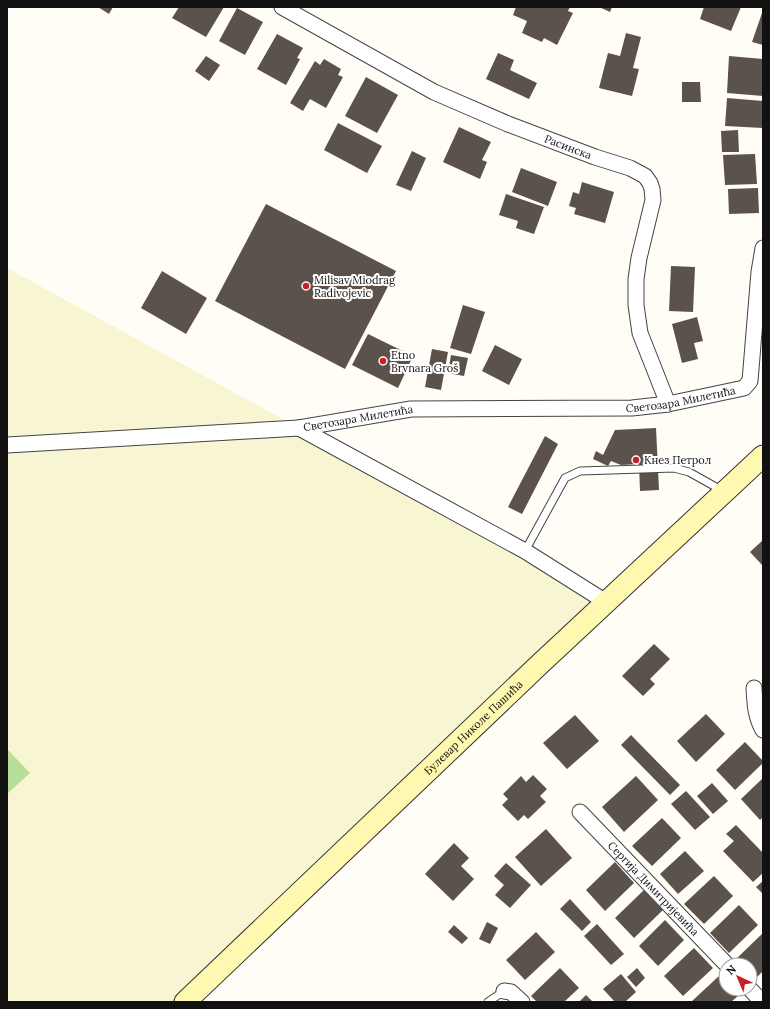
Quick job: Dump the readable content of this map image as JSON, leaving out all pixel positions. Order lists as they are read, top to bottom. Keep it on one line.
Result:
{"streets":{"street":["Расинска","Светозара Милетића","Булевар Николе Пашића","Сергија Димитријевића"]},"crossings":[["Расинска","Светозара Милетића"],["Светозара Милетића","Булевар Николе Пашића"]],"places":["Milisav Miodrag Radivojevic","Etno Brvnara Groš","Кнез Петрол"],"north":"top left"}
